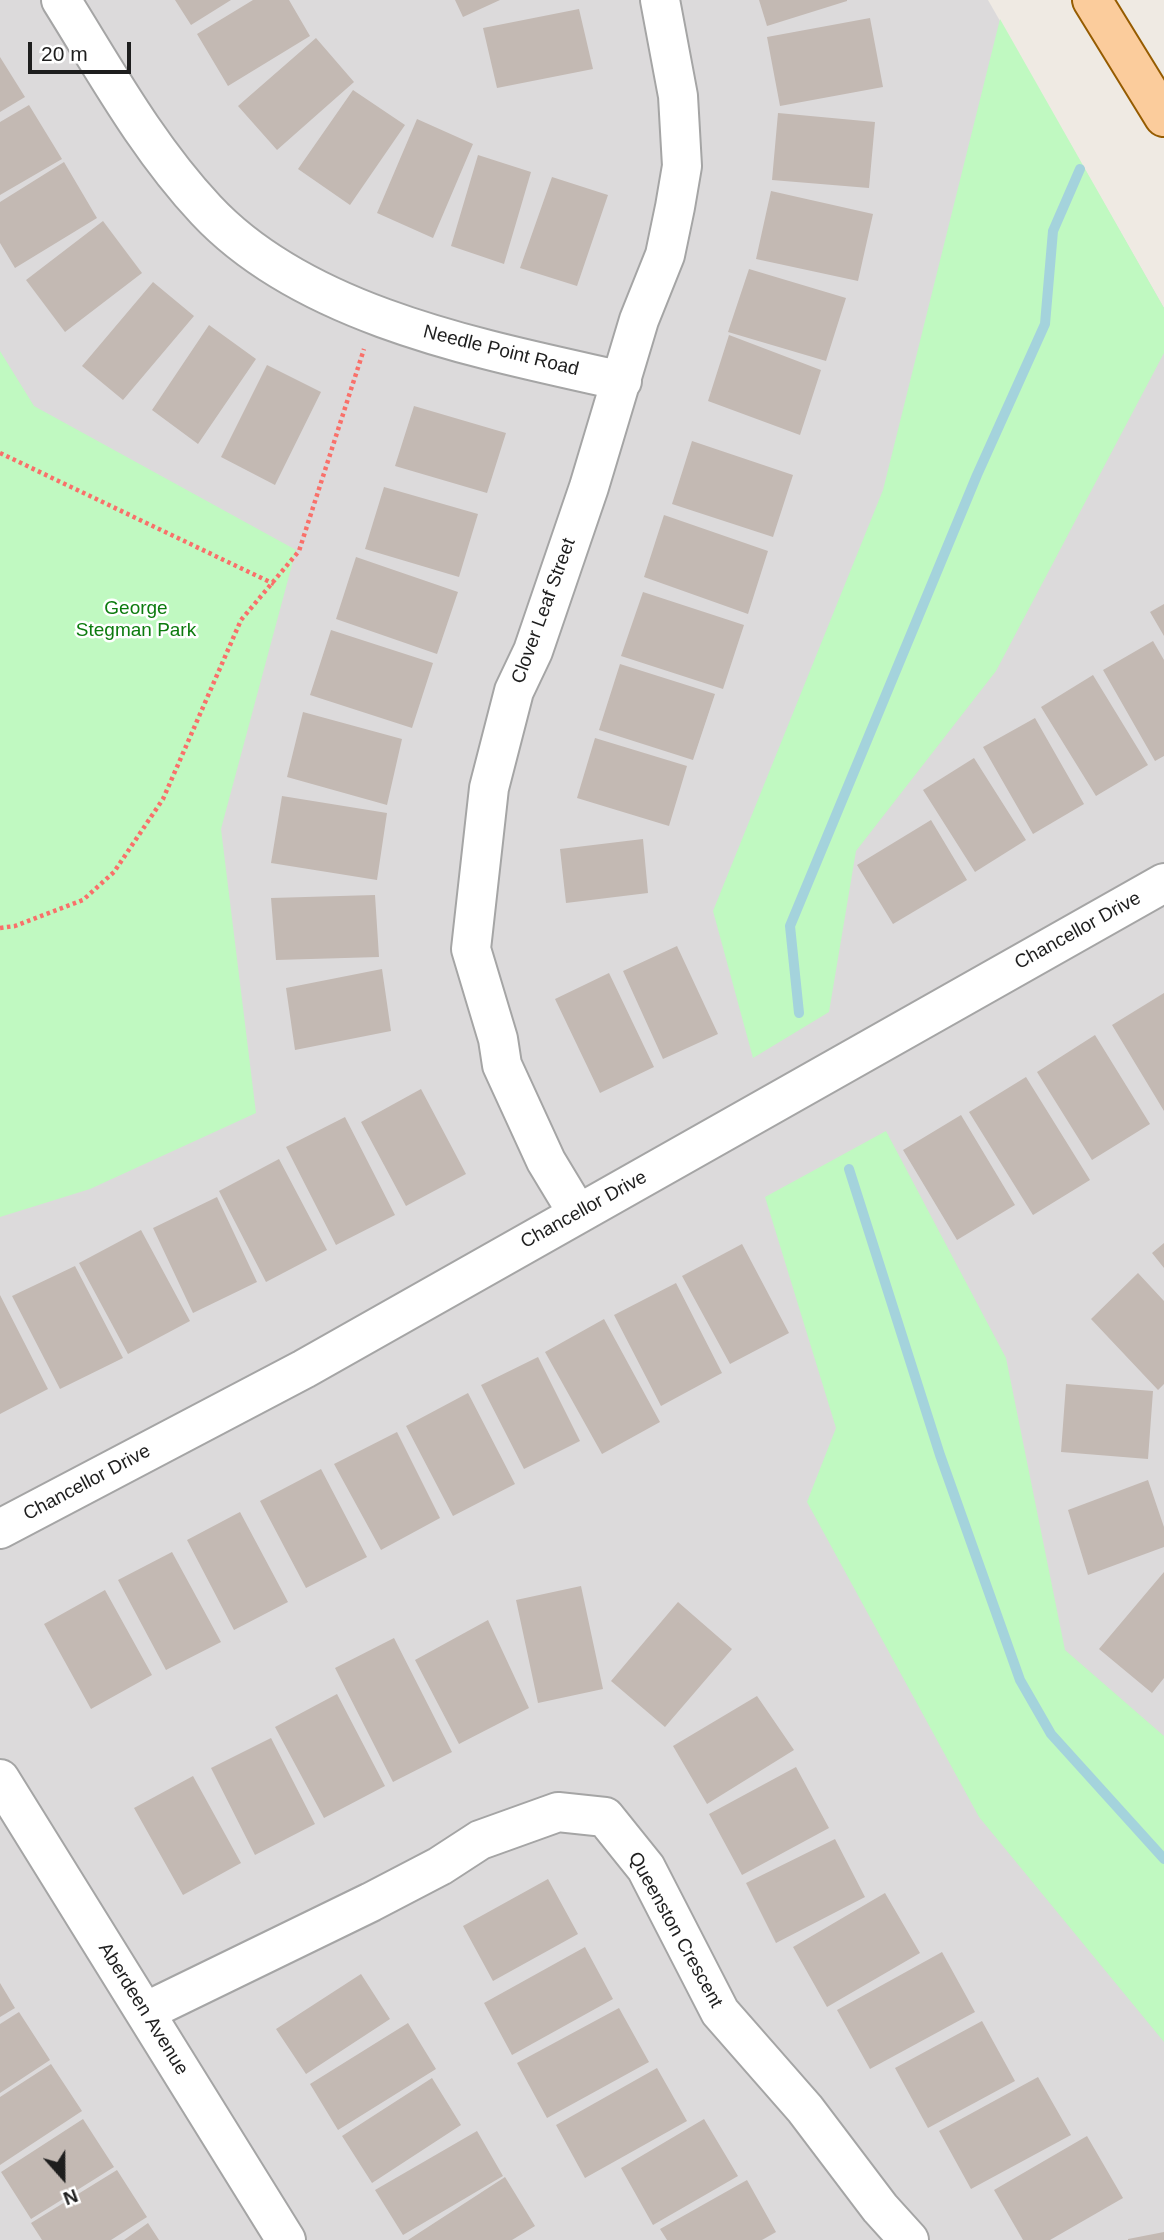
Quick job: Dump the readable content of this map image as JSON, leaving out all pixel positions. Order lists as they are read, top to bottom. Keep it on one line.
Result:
{"streets":{"street":["Needle Point Road","Clover Leaf Street","Chancellor Drive","Queenston Crescent","Aberdeen Avenue"]},"crossings":[["Needle Point Road","Clover Leaf Street"],["Clover Leaf Street","Chancellor Drive"],["Queenston Crescent","Aberdeen Avenue"]],"parks":["George Stegman Park"],"scale_bar":"20 m","north":"bottom"}
